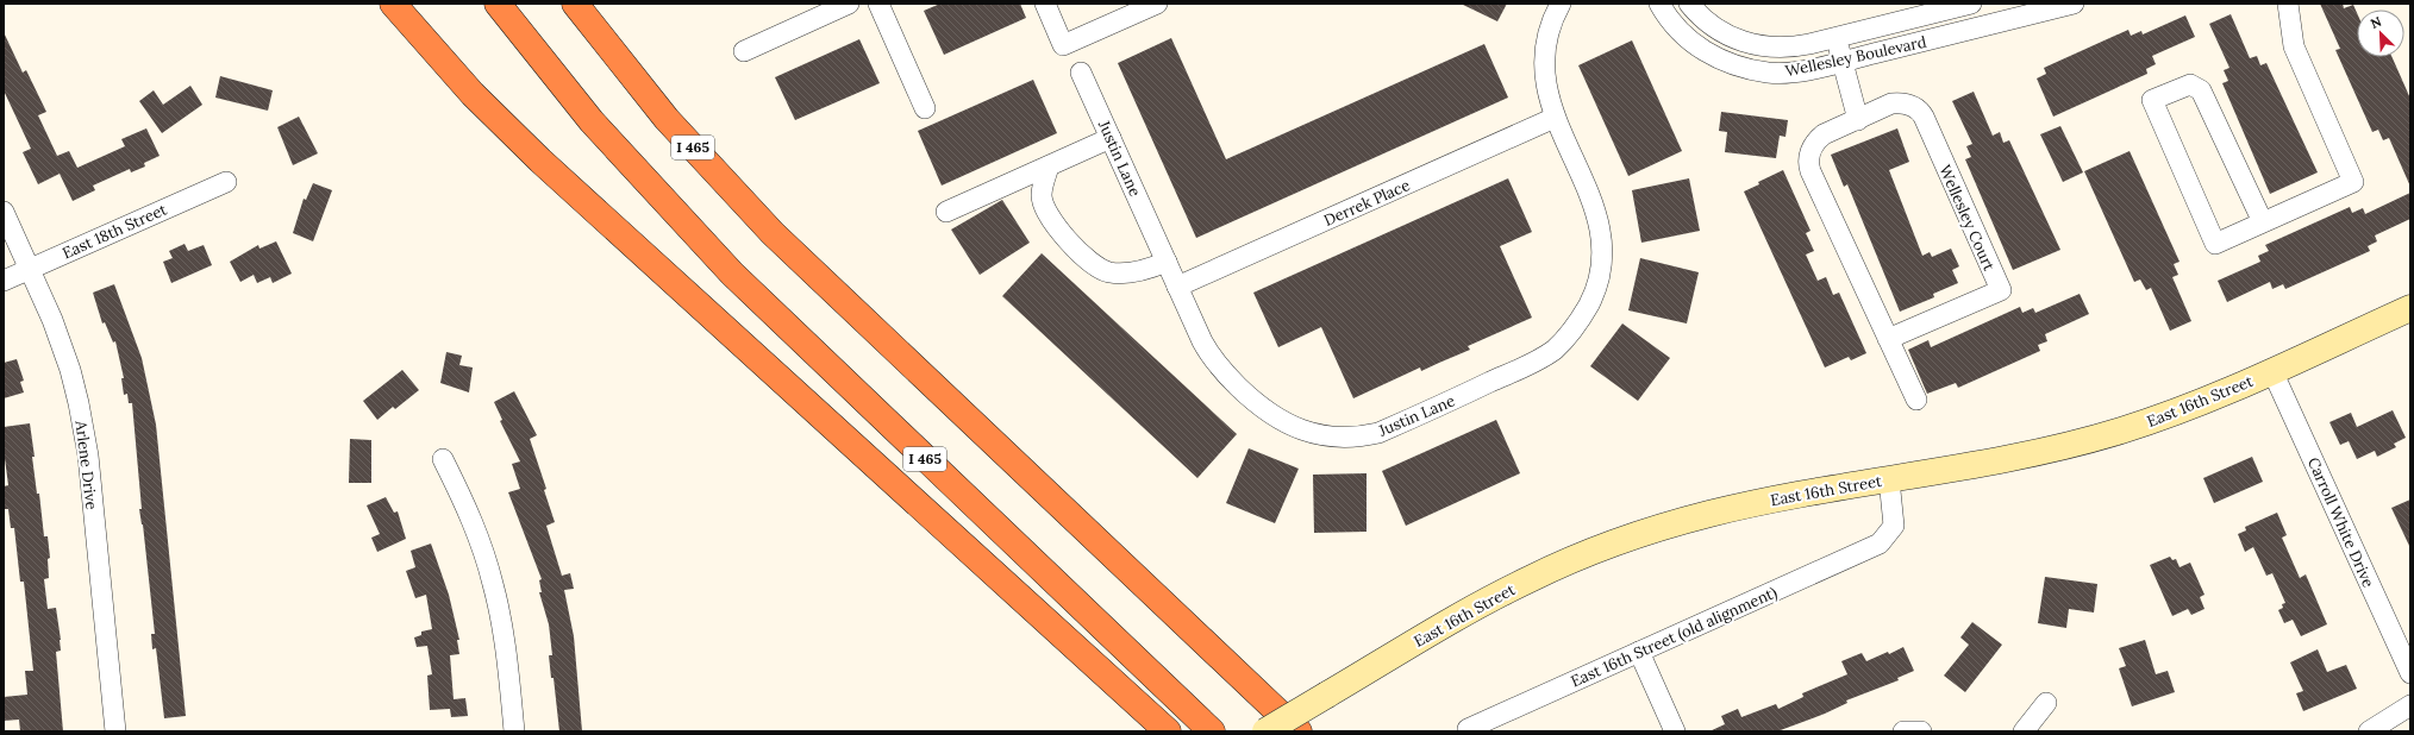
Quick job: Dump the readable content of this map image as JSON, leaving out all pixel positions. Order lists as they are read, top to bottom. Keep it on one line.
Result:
{"streets":{"highway":["I 465"],"street":["Wellesley Boulevard","Justin Lane","Derrek Place","Wellesley Court","East 18th Street","East 16th Street","Arlene Drive","Carroll White Drive","East 16th Street (old alignment)"]},"crossings":[["Justin Lane","Derrek Place"],["East 18th Street","Arlene Drive"],["East 16th Street","Carroll White Drive"],["East 16th Street","East 16th Street (old alignment)"]],"north":"top left"}
